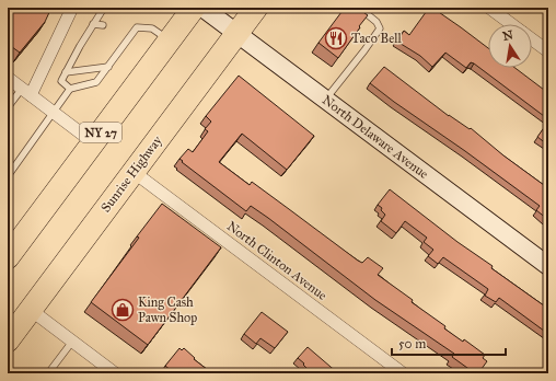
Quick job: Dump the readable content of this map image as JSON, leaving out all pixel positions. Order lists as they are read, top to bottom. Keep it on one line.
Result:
{"streets":{"highway":["NY 27","Sunrise Highway"],"street":["North Delaware Avenue","North Clinton Avenue"]},"crossings":[["North Delaware Avenue","Sunrise Highway"],["Sunrise Highway","North Clinton Avenue"]],"places":{"restaurant":["Taco Bell"],"shop":["King Cash Pawn Shop"]},"scale_bar":"50 m","north":"top"}
